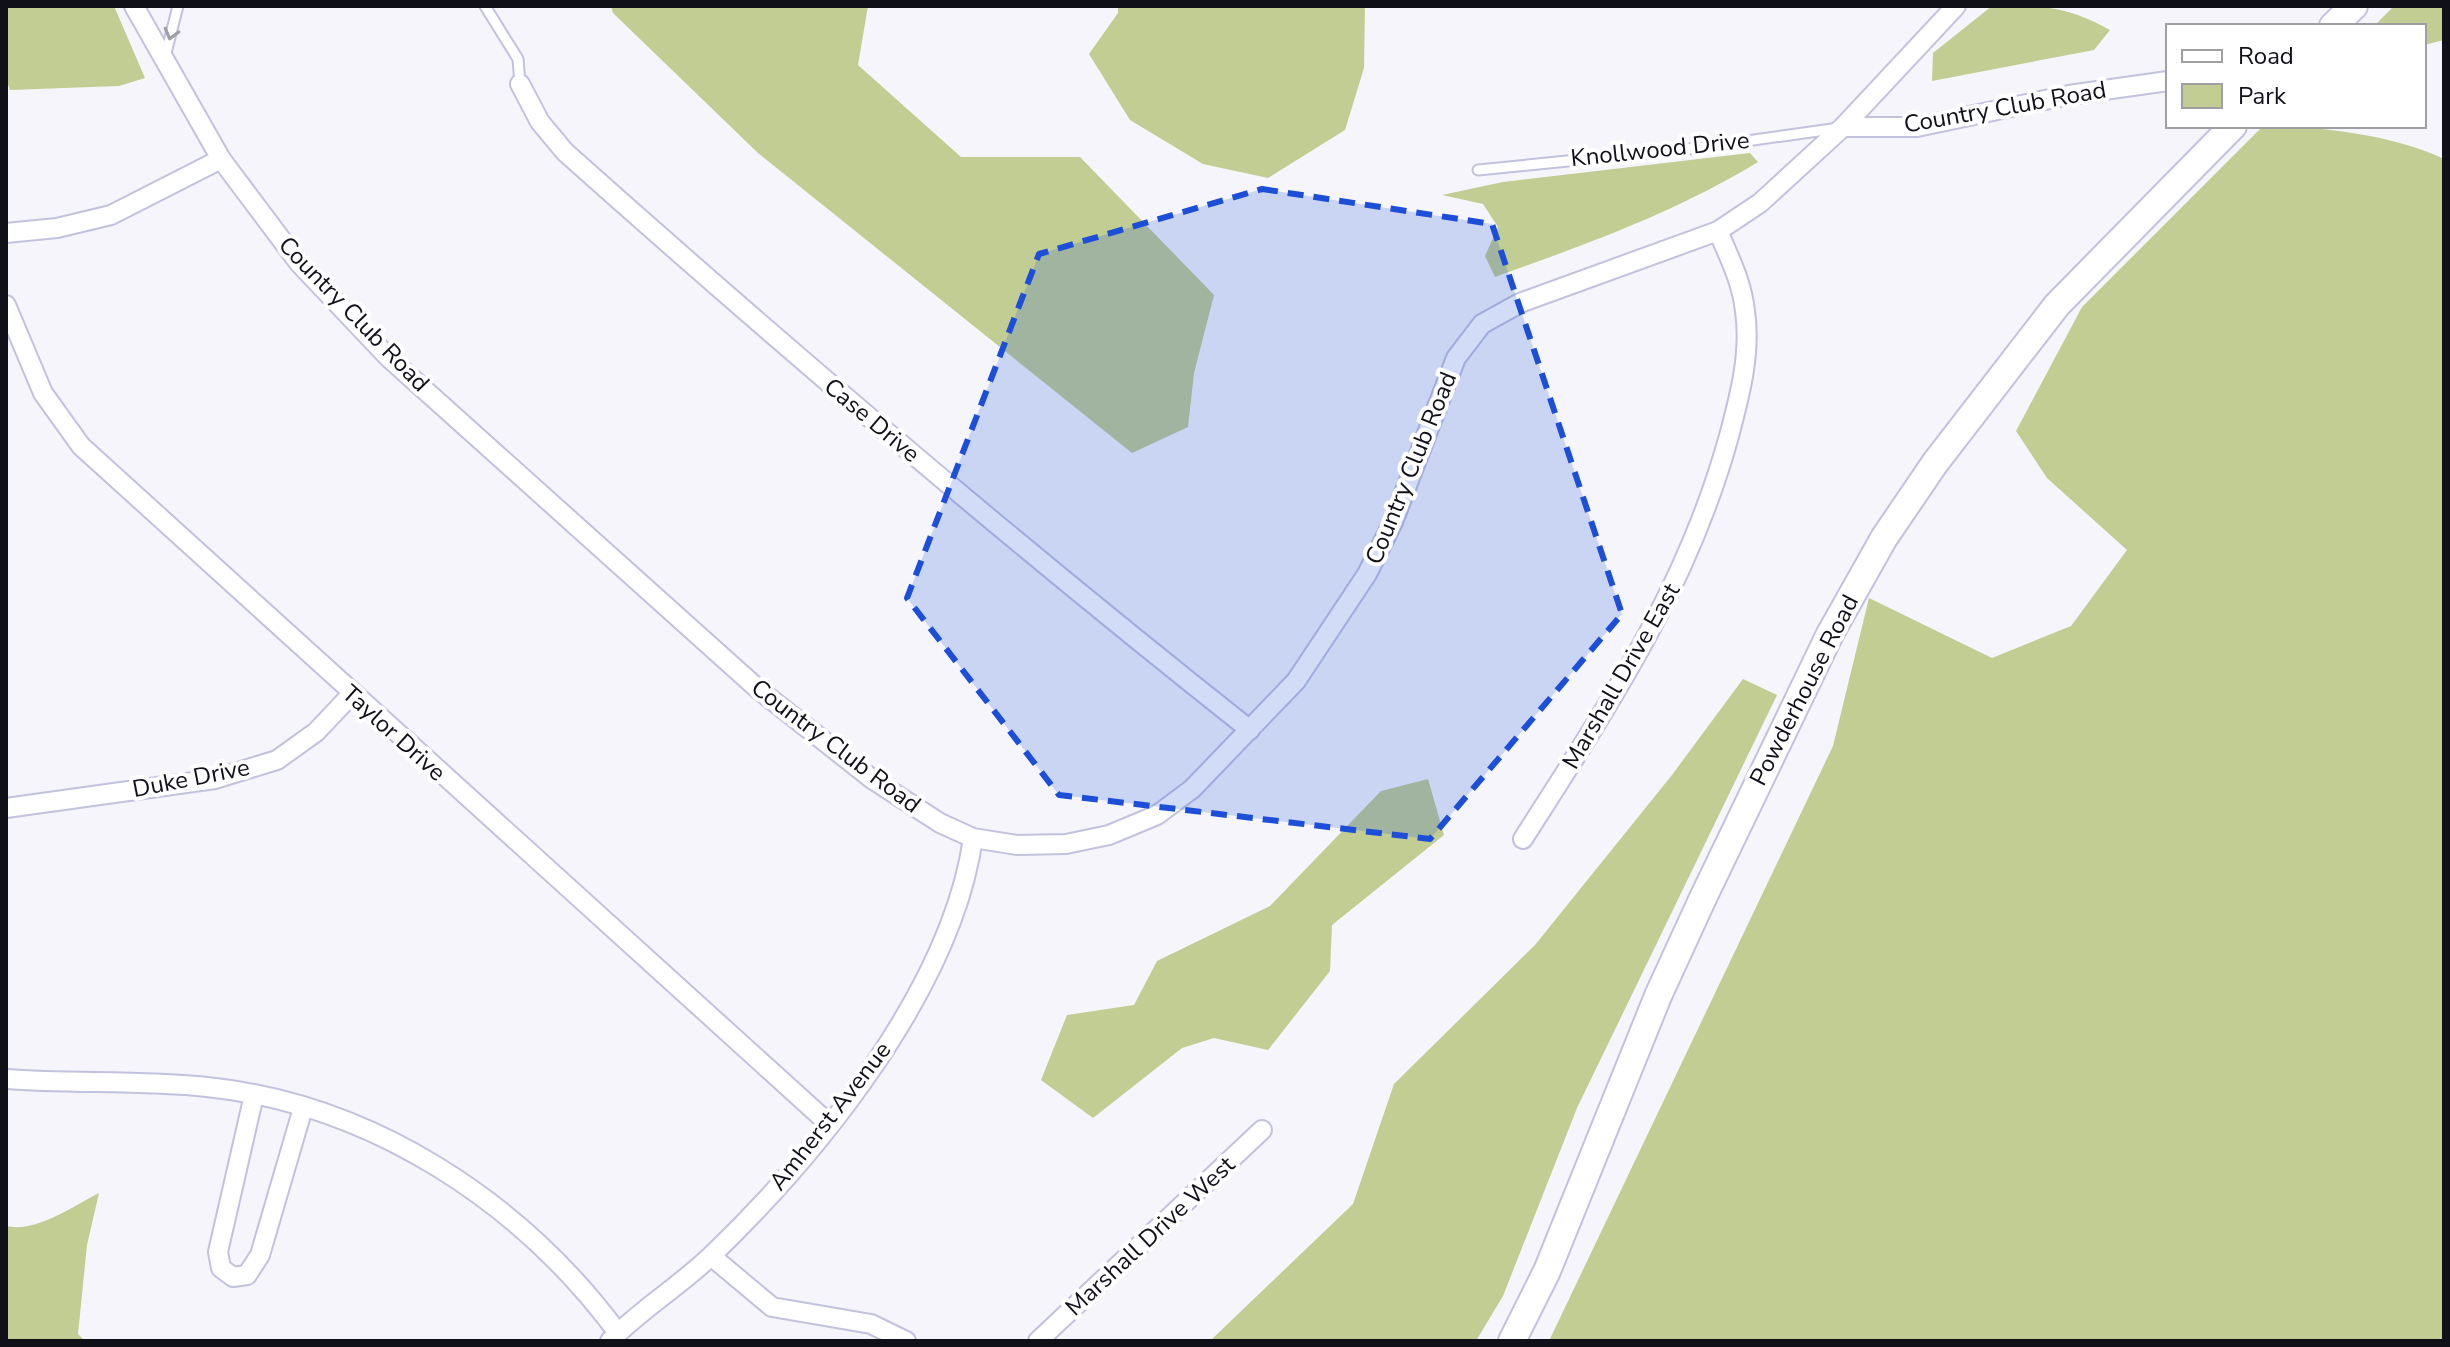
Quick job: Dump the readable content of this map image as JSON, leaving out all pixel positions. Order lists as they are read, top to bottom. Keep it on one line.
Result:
{"streets":{"street":["Country Club Road","Case Drive","Marshall Drive East","Powderhouse Road","Taylor Drive","Duke Drive","Amherst Avenue","Marshall Drive West"],"lane":["Knollwood Drive"]},"crossings":[["Country Club Road","Knollwood Drive"],["Country Club Road","Case Drive"],["Country Club Road","Marshall Drive East"],["Country Club Road","Amherst Avenue"],["Taylor Drive","Duke Drive"],["Taylor Drive","Amherst Avenue"]],"legend":["Road","Park"]}
